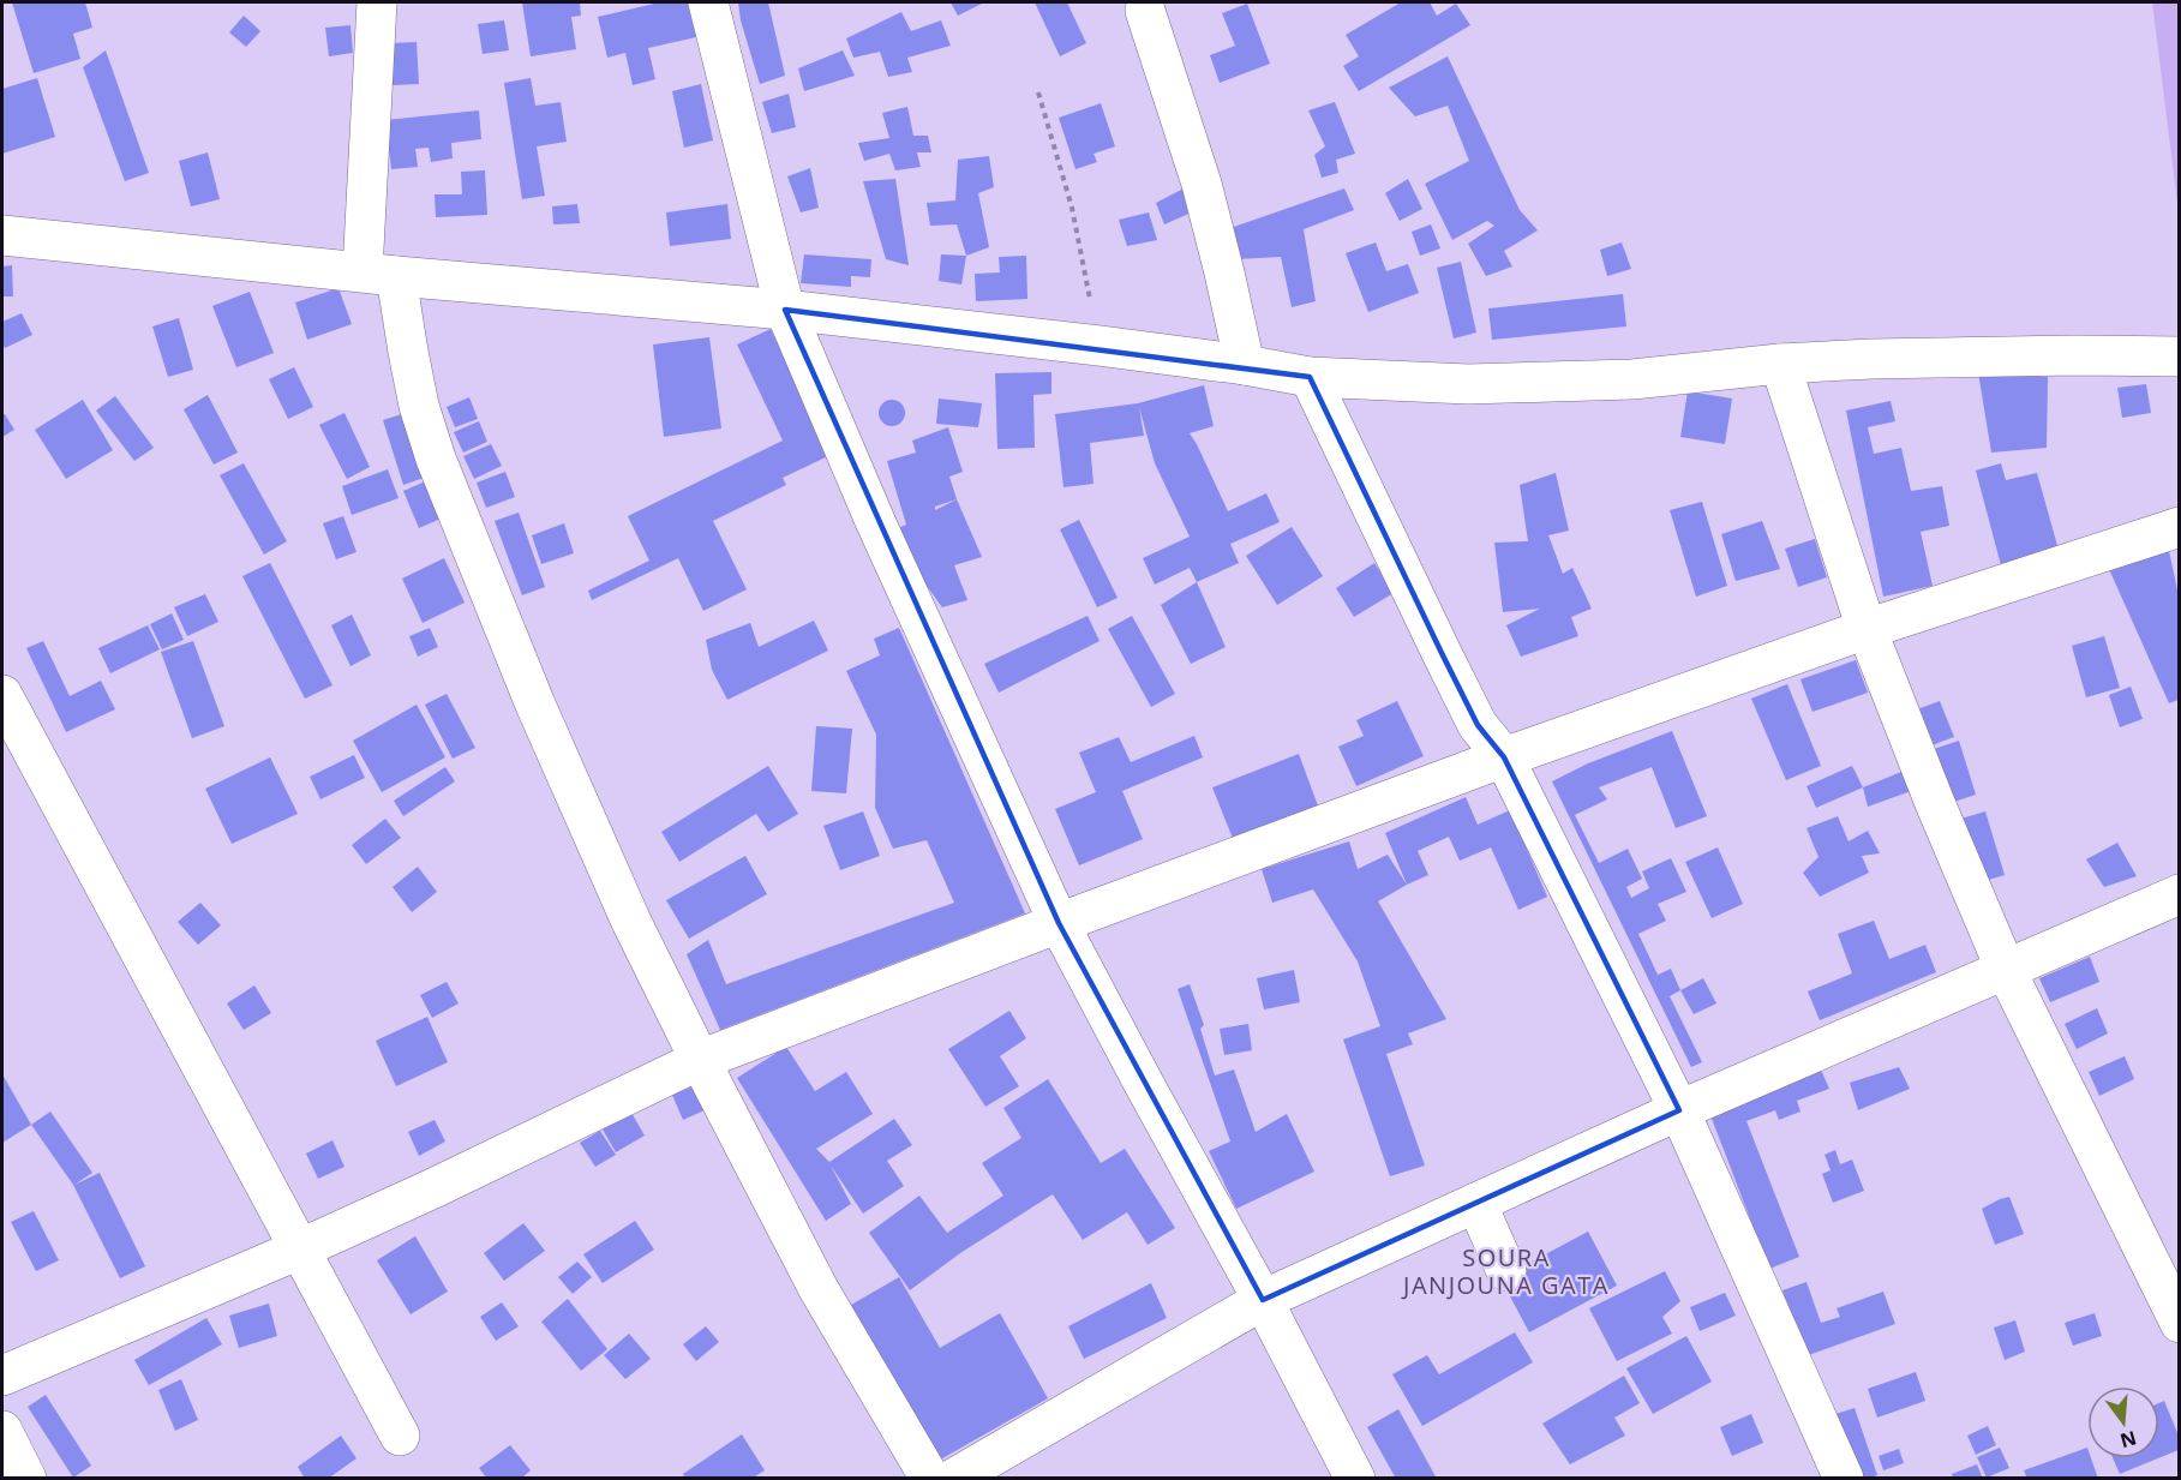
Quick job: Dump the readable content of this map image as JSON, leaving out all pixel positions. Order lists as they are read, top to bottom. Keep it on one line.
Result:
{"districts":["SOURA JANJOUNA GATA"],"north":"bottom"}
